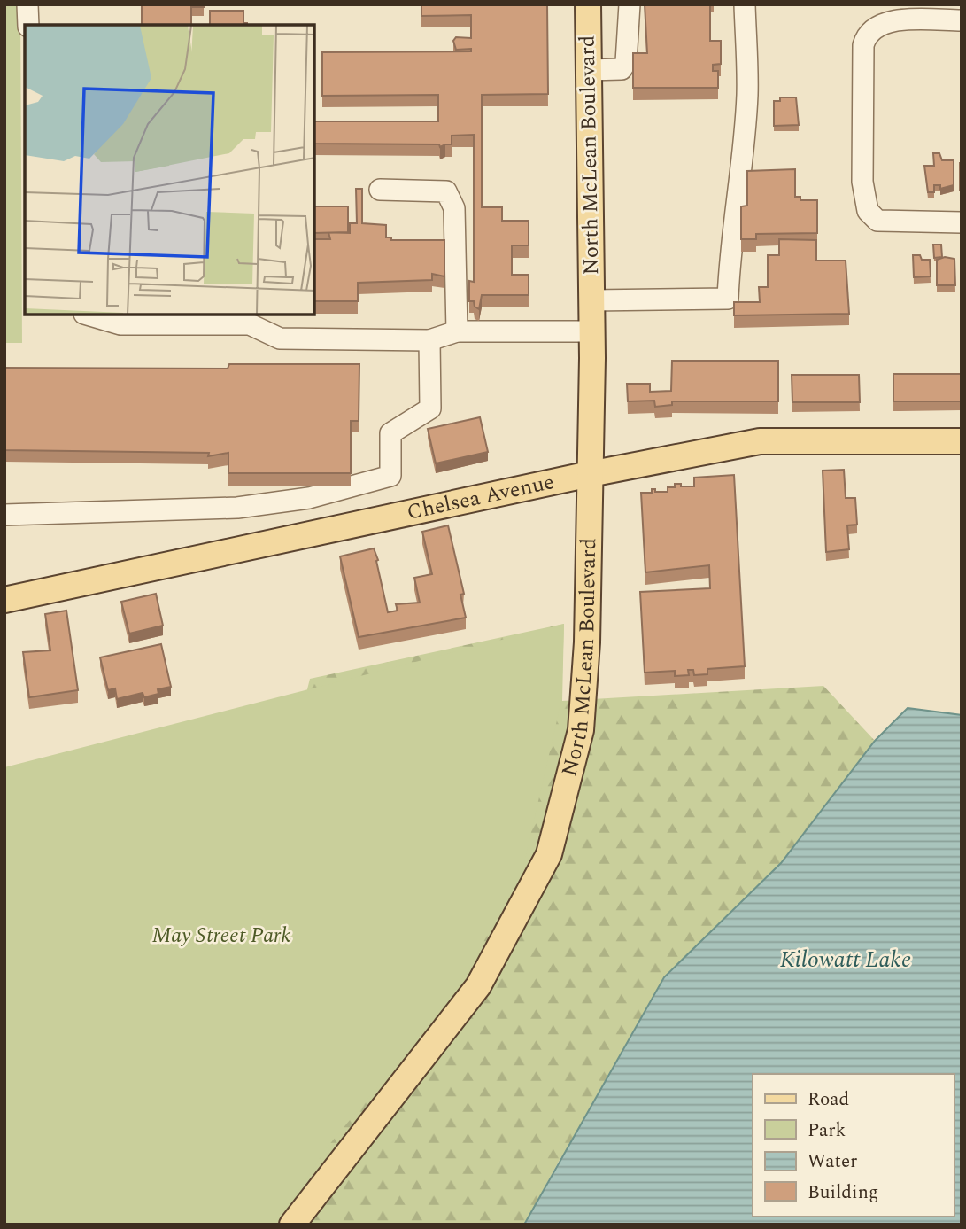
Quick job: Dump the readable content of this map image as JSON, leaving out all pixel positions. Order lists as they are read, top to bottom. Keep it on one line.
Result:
{"streets":{"main road":["North McLean Boulevard","Chelsea Avenue"]},"crossings":[["North McLean Boulevard","Chelsea Avenue"]],"water":["Kilowatt Lake"],"parks":["May Street Park"],"legend":["Road","Park","Water","Building"]}
